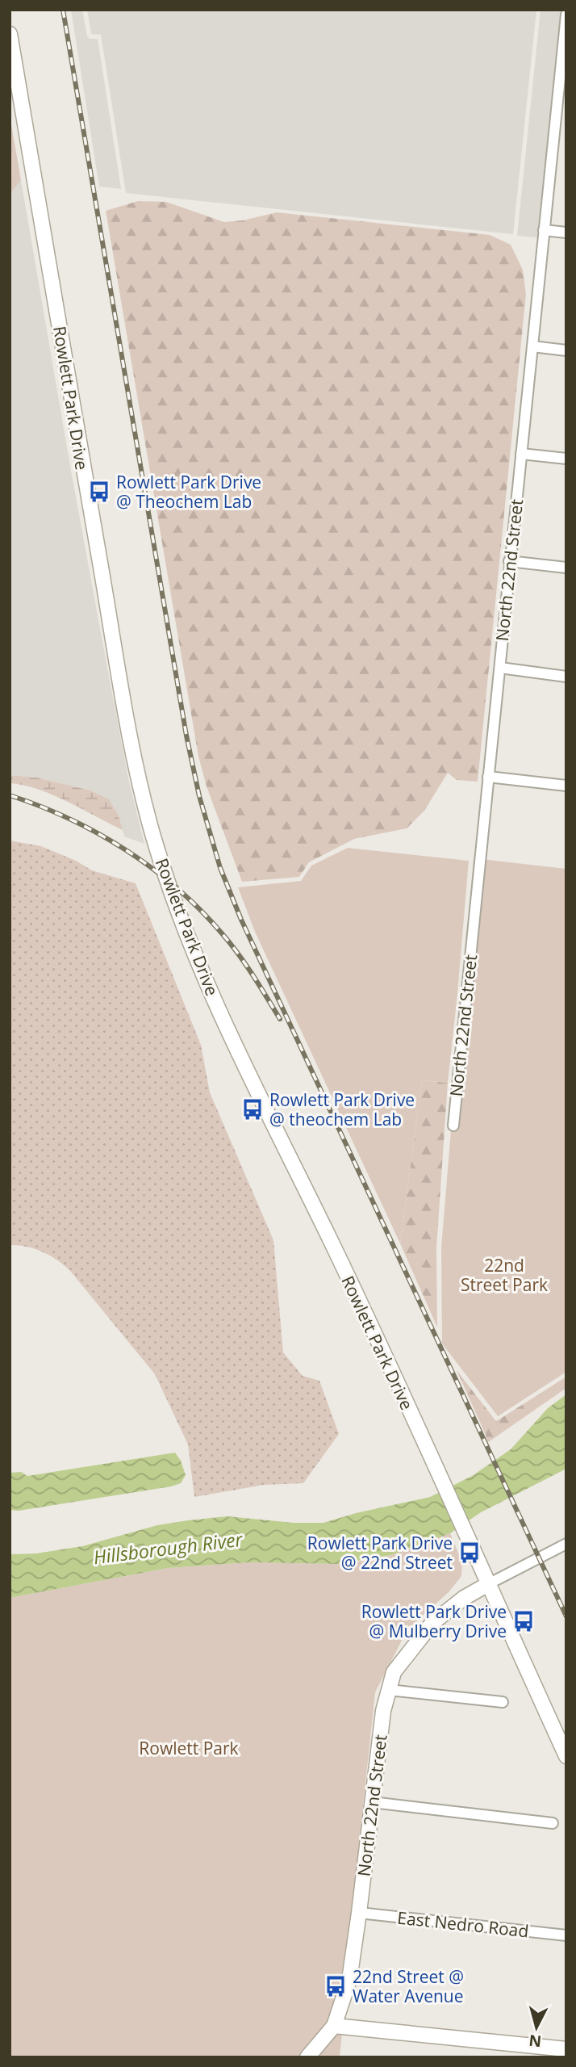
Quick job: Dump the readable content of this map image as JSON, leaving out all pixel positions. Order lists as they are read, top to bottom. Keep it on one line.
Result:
{"streets":{"street":["Rowlett Park Drive","North 22nd Street","East Nedro Road"]},"crossings":[["Rowlett Park Drive","North 22nd Street"],["North 22nd Street","East Nedro Road"]],"water":["Hillsborough River"],"parks":["22nd Street Park","Rowlett Park"],"places":{"bus stop":["Rowlett Park Drive @ Theochem Lab","Rowlett Park Drive @ theochem Lab","Rowlett Park Drive @ 22nd Street","Rowlett Park Drive @ Mulberry Drive","22nd Street @ Water Avenue"]},"north":"bottom"}
